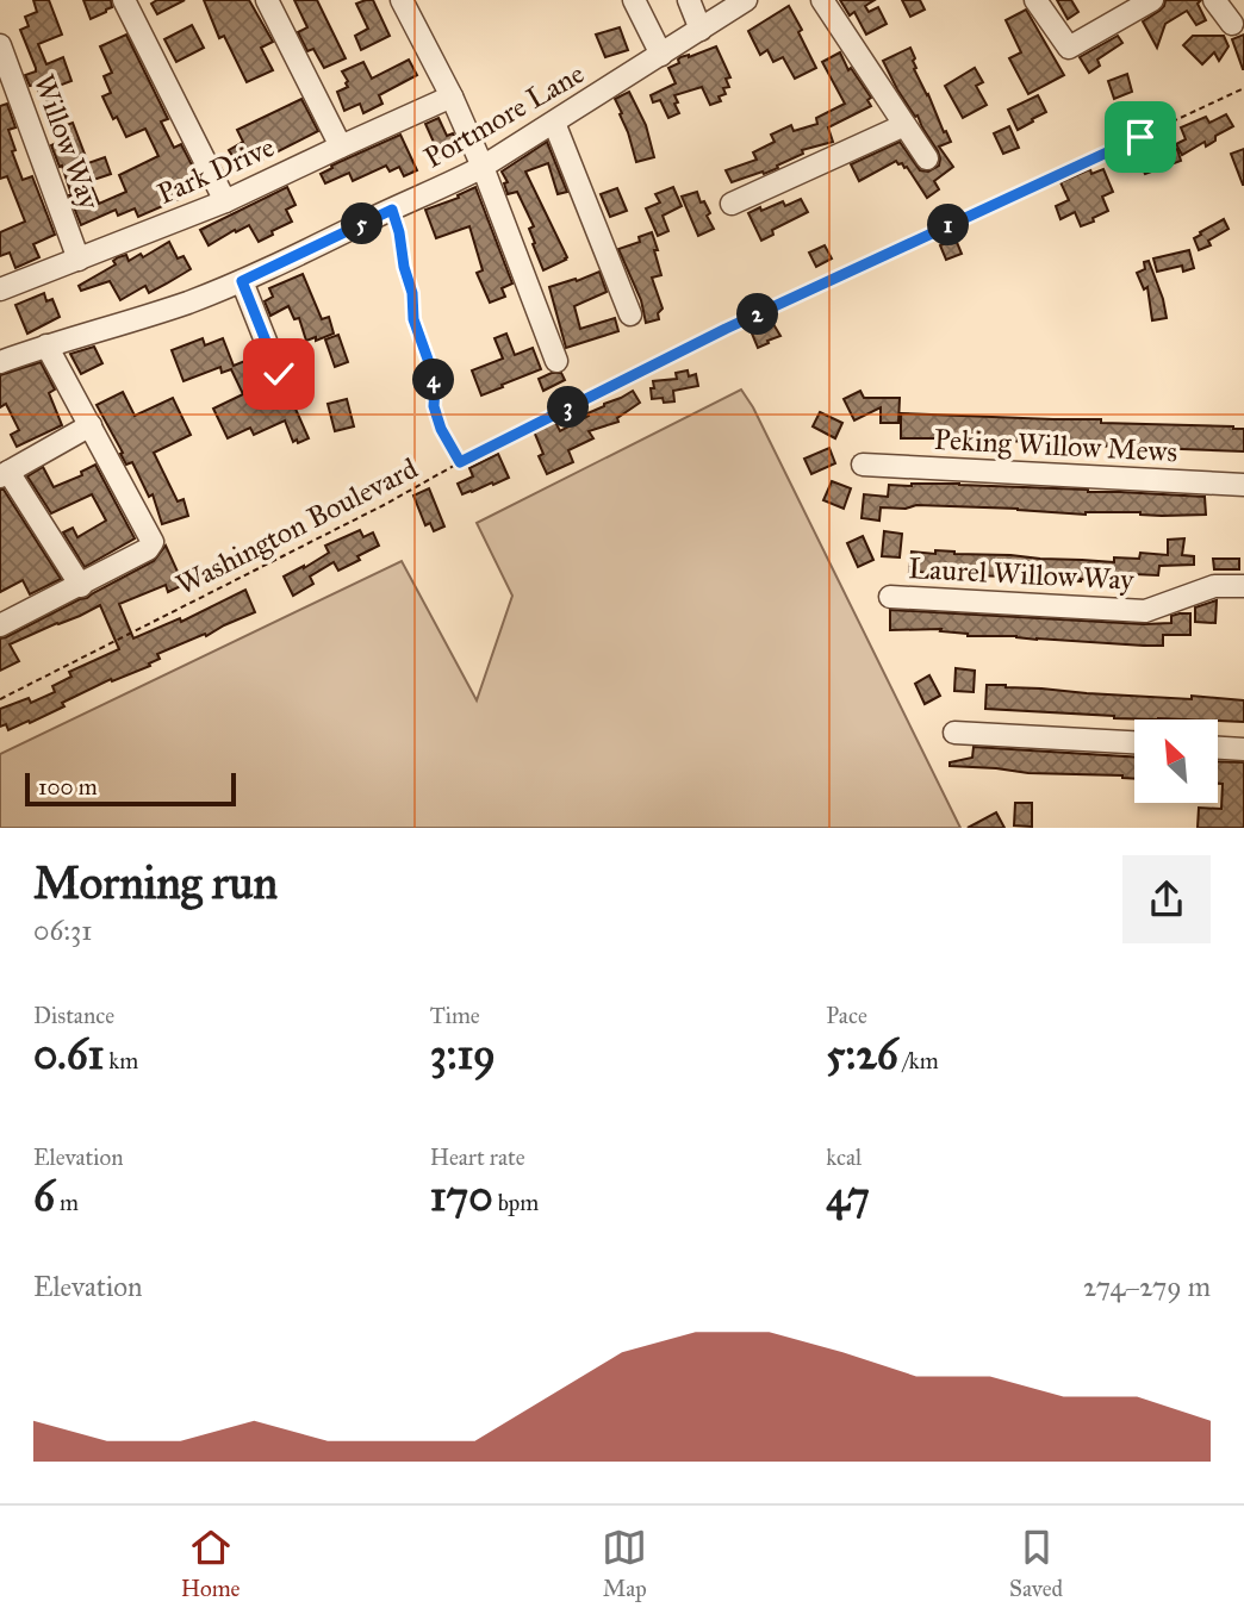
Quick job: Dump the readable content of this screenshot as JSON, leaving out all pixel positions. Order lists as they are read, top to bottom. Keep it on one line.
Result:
{"streets":{"street":["Portmore Lane","Willow Way","Park Drive","Peking Willow Mews","Laurel Willow Way"],"path":["Washington Boulevard"]},"crossings":[["Willow Way","Park Drive"]],"scale_bar":"100 m","north":"top left","page":{"pins":["5","1","2","4","3"],"scale":"100 m","heading":["Morning run","06:31"],"stats":[["Distance","0.61 km"],["Time","3:19"],["Pace","5:26 /km"],["Elevation","6 m"],["Heart rate","170 bpm"],["kcal","47"]],"chart":["Elevation","274–279 m"],"tabs":["Home","Map","Saved"]}}
